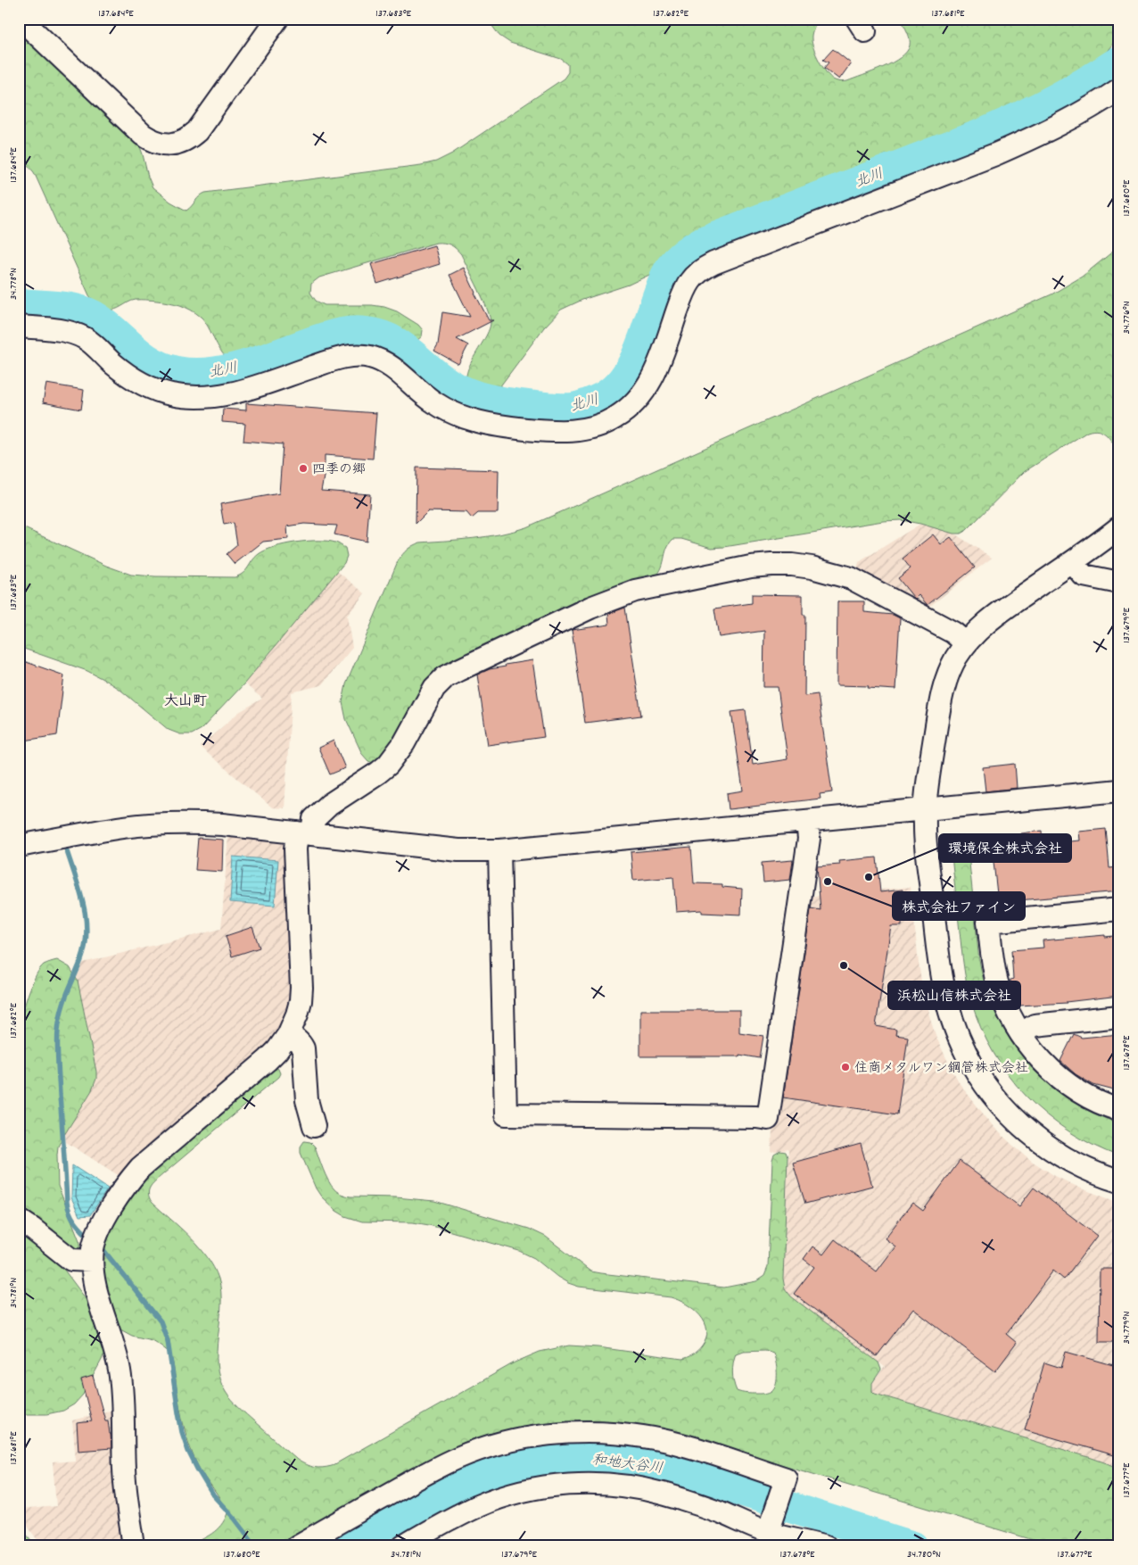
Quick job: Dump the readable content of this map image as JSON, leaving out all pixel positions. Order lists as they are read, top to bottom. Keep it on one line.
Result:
{"districts":["大山町"],"water":["北川","和地大谷川"],"places":["四季の郷","環境保全株式会社","株式会社ファイン","浜松山信株式会社","住商メタルワン鋼管株式会社"],"coordinates":["137.684°E","137.683°E","137.682°E","137.681°E","137.680°E","34.778°N","34.776°N","137.679°E","137.678°E","34.781°N","34.779°N","137.677°E","34.780°N"]}
